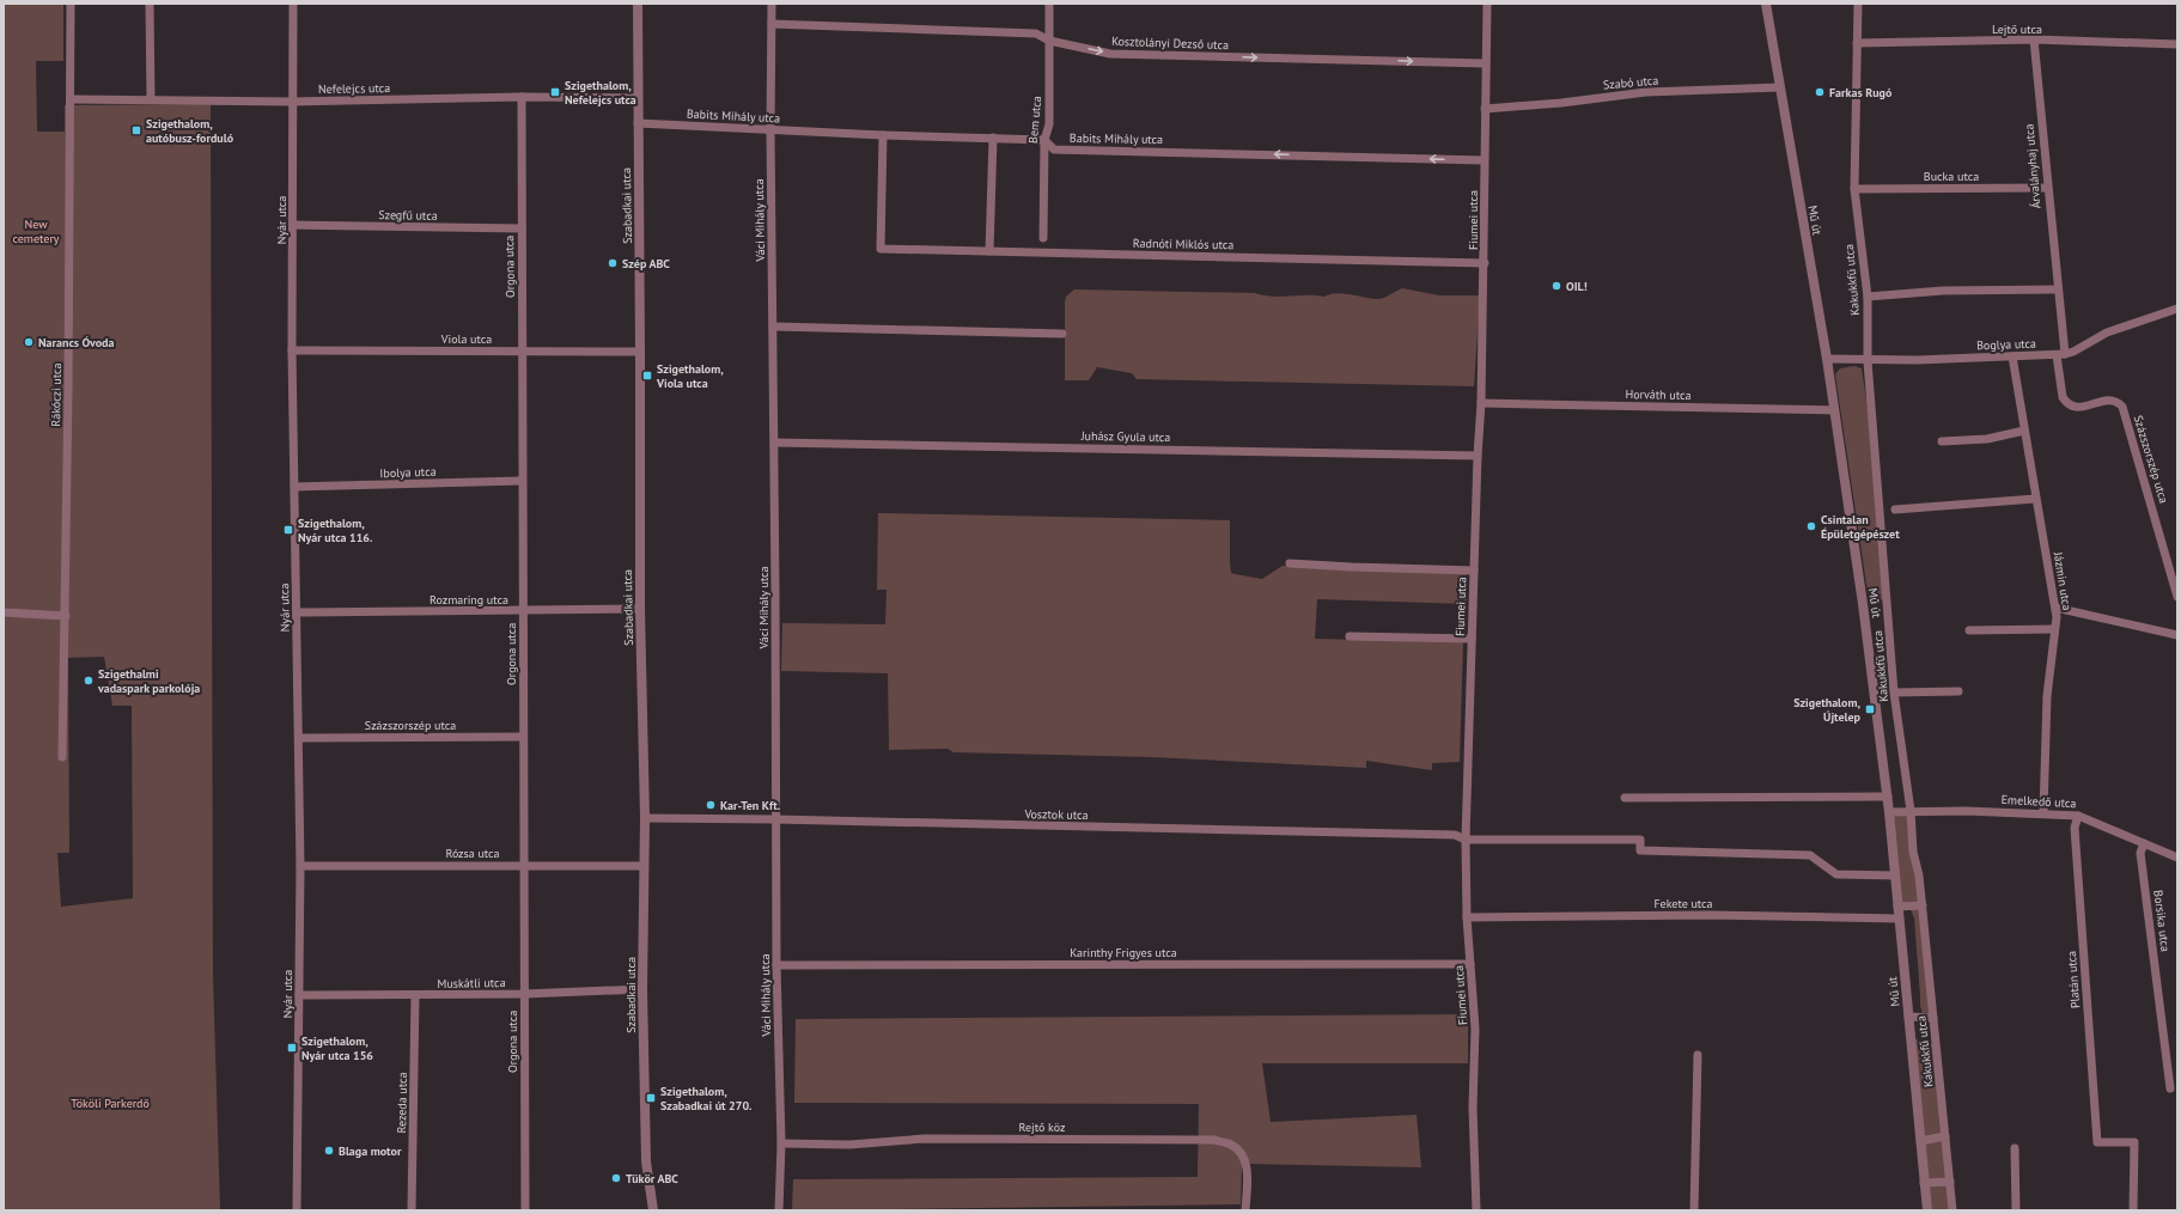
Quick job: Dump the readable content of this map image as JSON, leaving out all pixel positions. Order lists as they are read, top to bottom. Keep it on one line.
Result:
{"streets":{"street":["Lejtő utca","Kosztolányi Dezső utca","Szabó utca","Nefelejcs utca","Babits Mihály utca","Bem utca","Árvalányhaj utca","Bucka utca","Szabadkai utca","Szegfű utca","Nyár utca","Váci Mihály utca","Fiumei utca","Mű út","Radnóti Miklós utca","Orgona utca","Kakukkfű utca","Viola utca","Boglya utca","Rákóczi utca","Horváth utca","Juhász Gyula utca","Százszorszép utca","Ibolya utca","Jázmin utca","Rozmaring utca","Emelkedő utca","Vosztok utca","Rózsa utca","Fekete utca","Borsika utca","Karinthy Frigyes utca","Platán utca","Muskátli utca","Rezeda utca","Rejtő köz"]},"crossings":[["Lejtő utca","Árvalányhaj utca"],["Lejtő utca","Kakukkfű utca"],["Kosztolányi Dezső utca","Bem utca"],["Kosztolányi Dezső utca","Váci Mihály utca"],["Kosztolányi Dezső utca","Fiumei utca"],["Szabó utca","Fiumei utca"],["Szabó utca","Mű út"],["Nefelejcs utca","Szabadkai utca"],["Nefelejcs utca","Nyár utca"],["Nefelejcs utca","Orgona utca"],["Nefelejcs utca","Rákóczi utca"],["Babits Mihály utca","Bem utca"],["Babits Mihály utca","Szabadkai utca"],["Babits Mihály utca","Váci Mihály utca"],["Babits Mihály utca","Fiumei utca"],["Babits Mihály utca","Radnóti Miklós utca"],["Árvalányhaj utca","Bucka utca"],["Árvalányhaj utca","Boglya utca"],["Árvalányhaj utca","Százszorszép utca"],["Bucka utca","Kakukkfű utca"],["Szabadkai utca","Viola utca"],["Szabadkai utca","Rozmaring utca"],["Szabadkai utca","Vosztok utca"],["Szabadkai utca","Rózsa utca"],["Szabadkai utca","Muskátli utca"],["Szegfű utca","Nyár utca"],["Szegfű utca","Orgona utca"],["Nyár utca","Viola utca"],["Nyár utca","Százszorszép utca"],["Nyár utca","Ibolya utca"],["Nyár utca","Rozmaring utca"],["Nyár utca","Rózsa utca"],["Nyár utca","Muskátli utca"],["Váci Mihály utca","Juhász Gyula utca"],["Váci Mihály utca","Vosztok utca"],["Váci Mihály utca","Karinthy Frigyes utca"],["Váci Mihály utca","Rejtő köz"],["Fiumei utca","Radnóti Miklós utca"],["Fiumei utca","Horváth utca"],["Fiumei utca","Juhász Gyula utca"],["Fiumei utca","Vosztok utca"],["Fiumei utca","Fekete utca"],["Fiumei utca","Karinthy Frigyes utca"],["Mű út","Boglya utca"],["Mű út","Horváth utca"],["Mű út","Emelkedő utca"],["Mű út","Vosztok utca"],["Mű út","Fekete utca"],["Orgona utca","Viola utca"],["Orgona utca","Százszorszép utca"],["Orgona utca","Ibolya utca"],["Orgona utca","Rozmaring utca"],["Orgona utca","Rózsa utca"],["Orgona utca","Muskátli utca"],["Kakukkfű utca","Boglya utca"],["Kakukkfű utca","Emelkedő utca"],["Boglya utca","Százszorszép utca"],["Boglya utca","Jázmin utca"],["Jázmin utca","Emelkedő utca"],["Emelkedő utca","Borsika utca"],["Emelkedő utca","Platán utca"],["Muskátli utca","Rezeda utca"]],"one_way":["Kosztolányi Dezső utca","Babits Mihály utca"],"parks":["New cemetery","Tököli Parkerdő"],"places":{"transit":["Szigethalom, Nefelejcs utca","Szigethalom, autóbusz-forduló","Szigethalom, Viola utca","Szigethalom, Nyár utca 116.","Szigethalom, Újtelep","Szigethalom, Nyár utca 156","Szigethalom, Szabadkai út 270."],"other":["Farkas Rugó","Szép ABC","OIL!","Narancs Óvoda","Csintalan Épületgépészet","Szigethalmi vadaspark parkolója","Kar-Ten Kft.","Blaga motor","Tükör ABC"]}}
